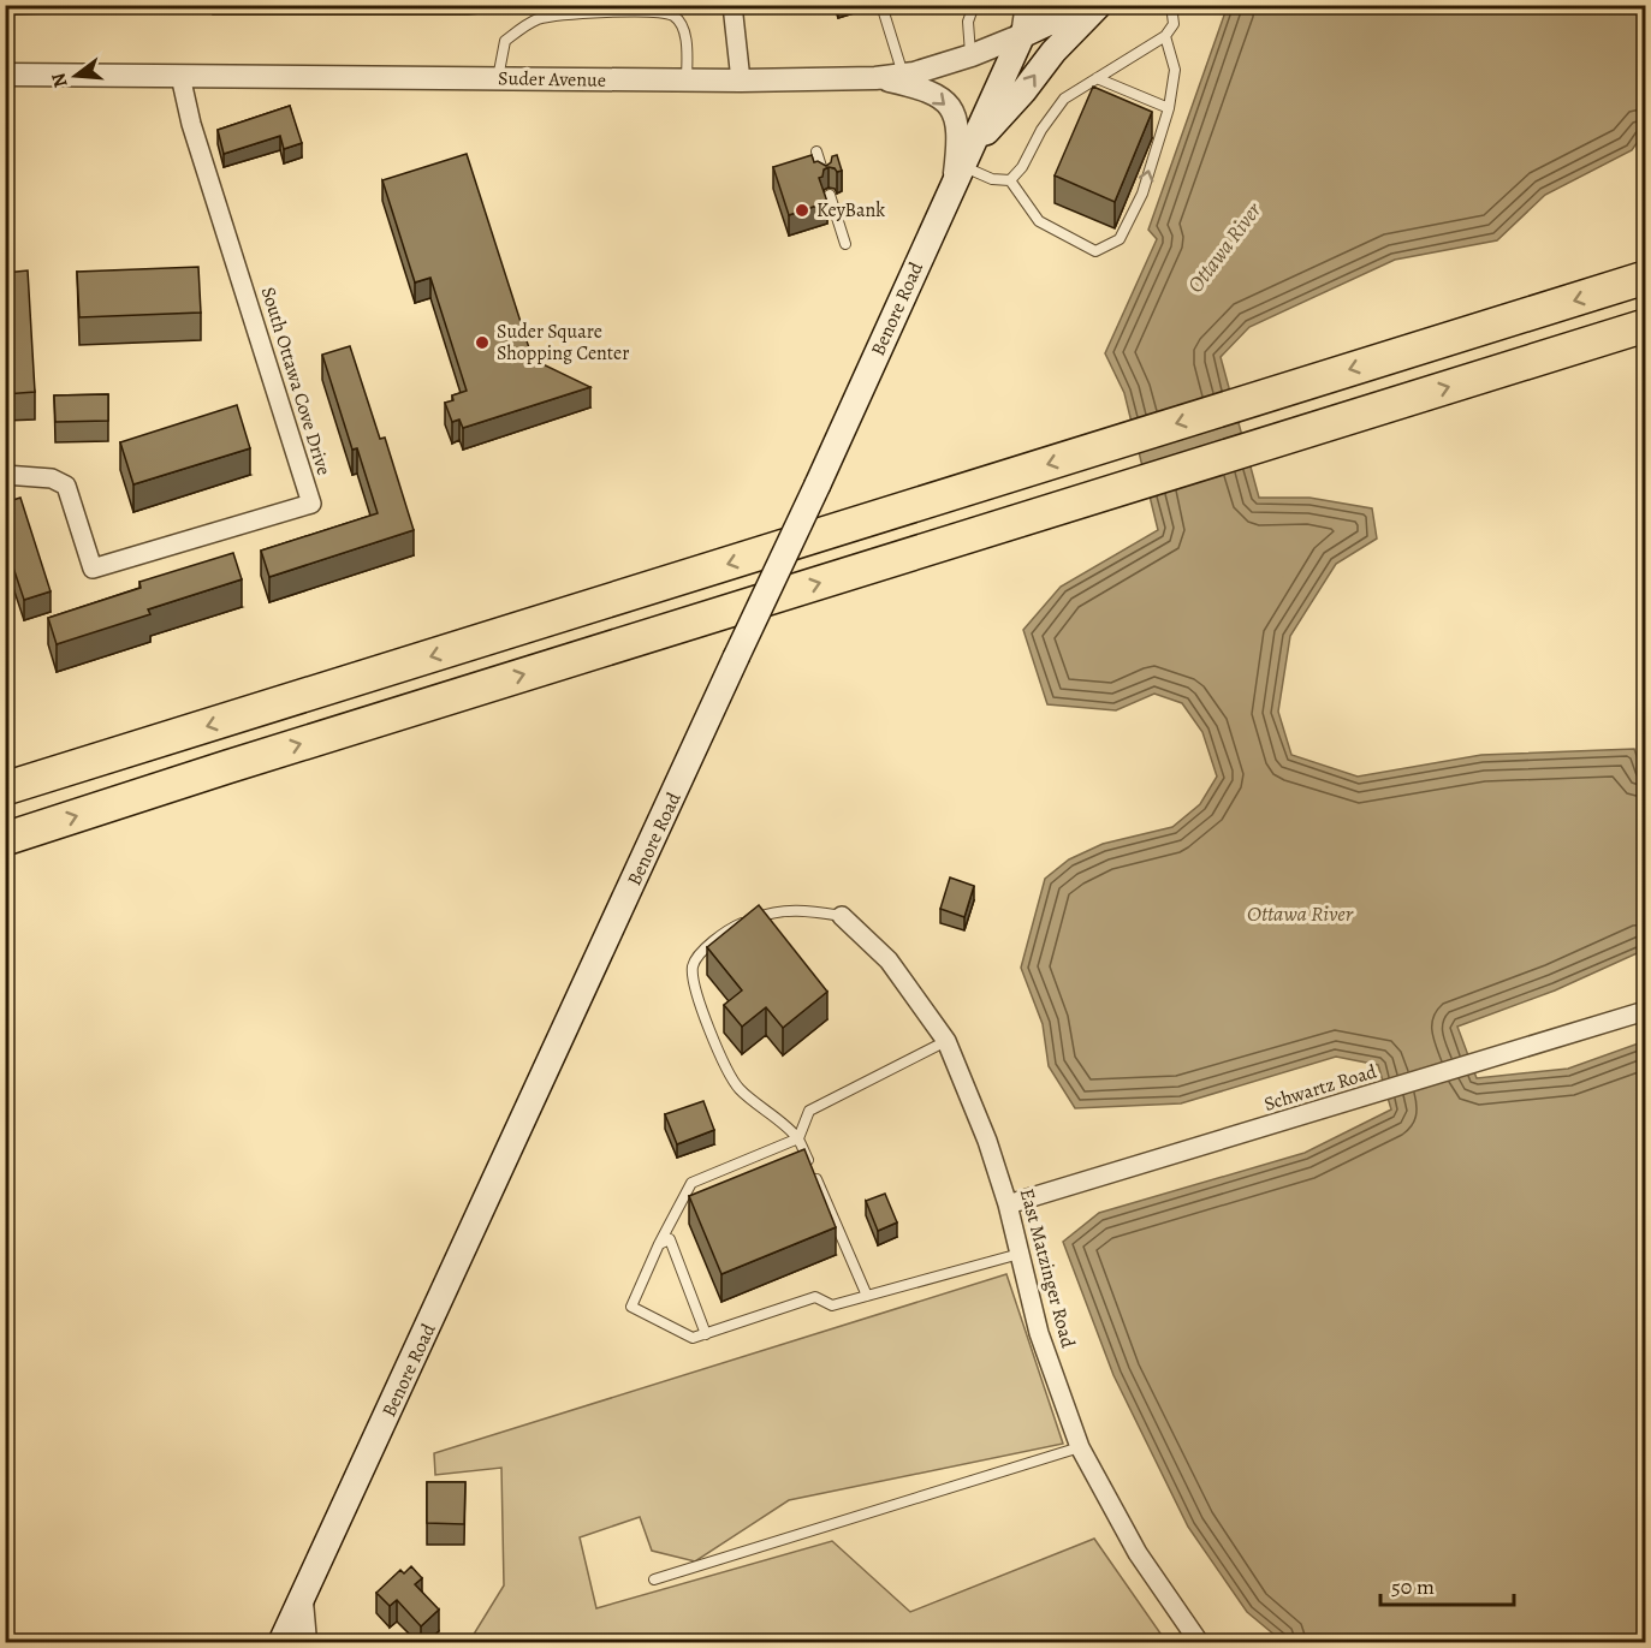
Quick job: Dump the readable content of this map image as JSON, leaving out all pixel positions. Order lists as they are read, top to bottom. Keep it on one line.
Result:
{"streets":{"main road":["Suder Avenue","Benore Road"],"street":["South Ottawa Cove Drive","Schwartz Road","East Matzinger Road"]},"crossings":[["Suder Avenue","Benore Road"],["Suder Avenue","South Ottawa Cove Drive"],["Schwartz Road","East Matzinger Road"]],"water":["Ottawa River"],"places":["KeyBank","Suder Square Shopping Center"],"scale_bar":"50 m","north":"left"}
